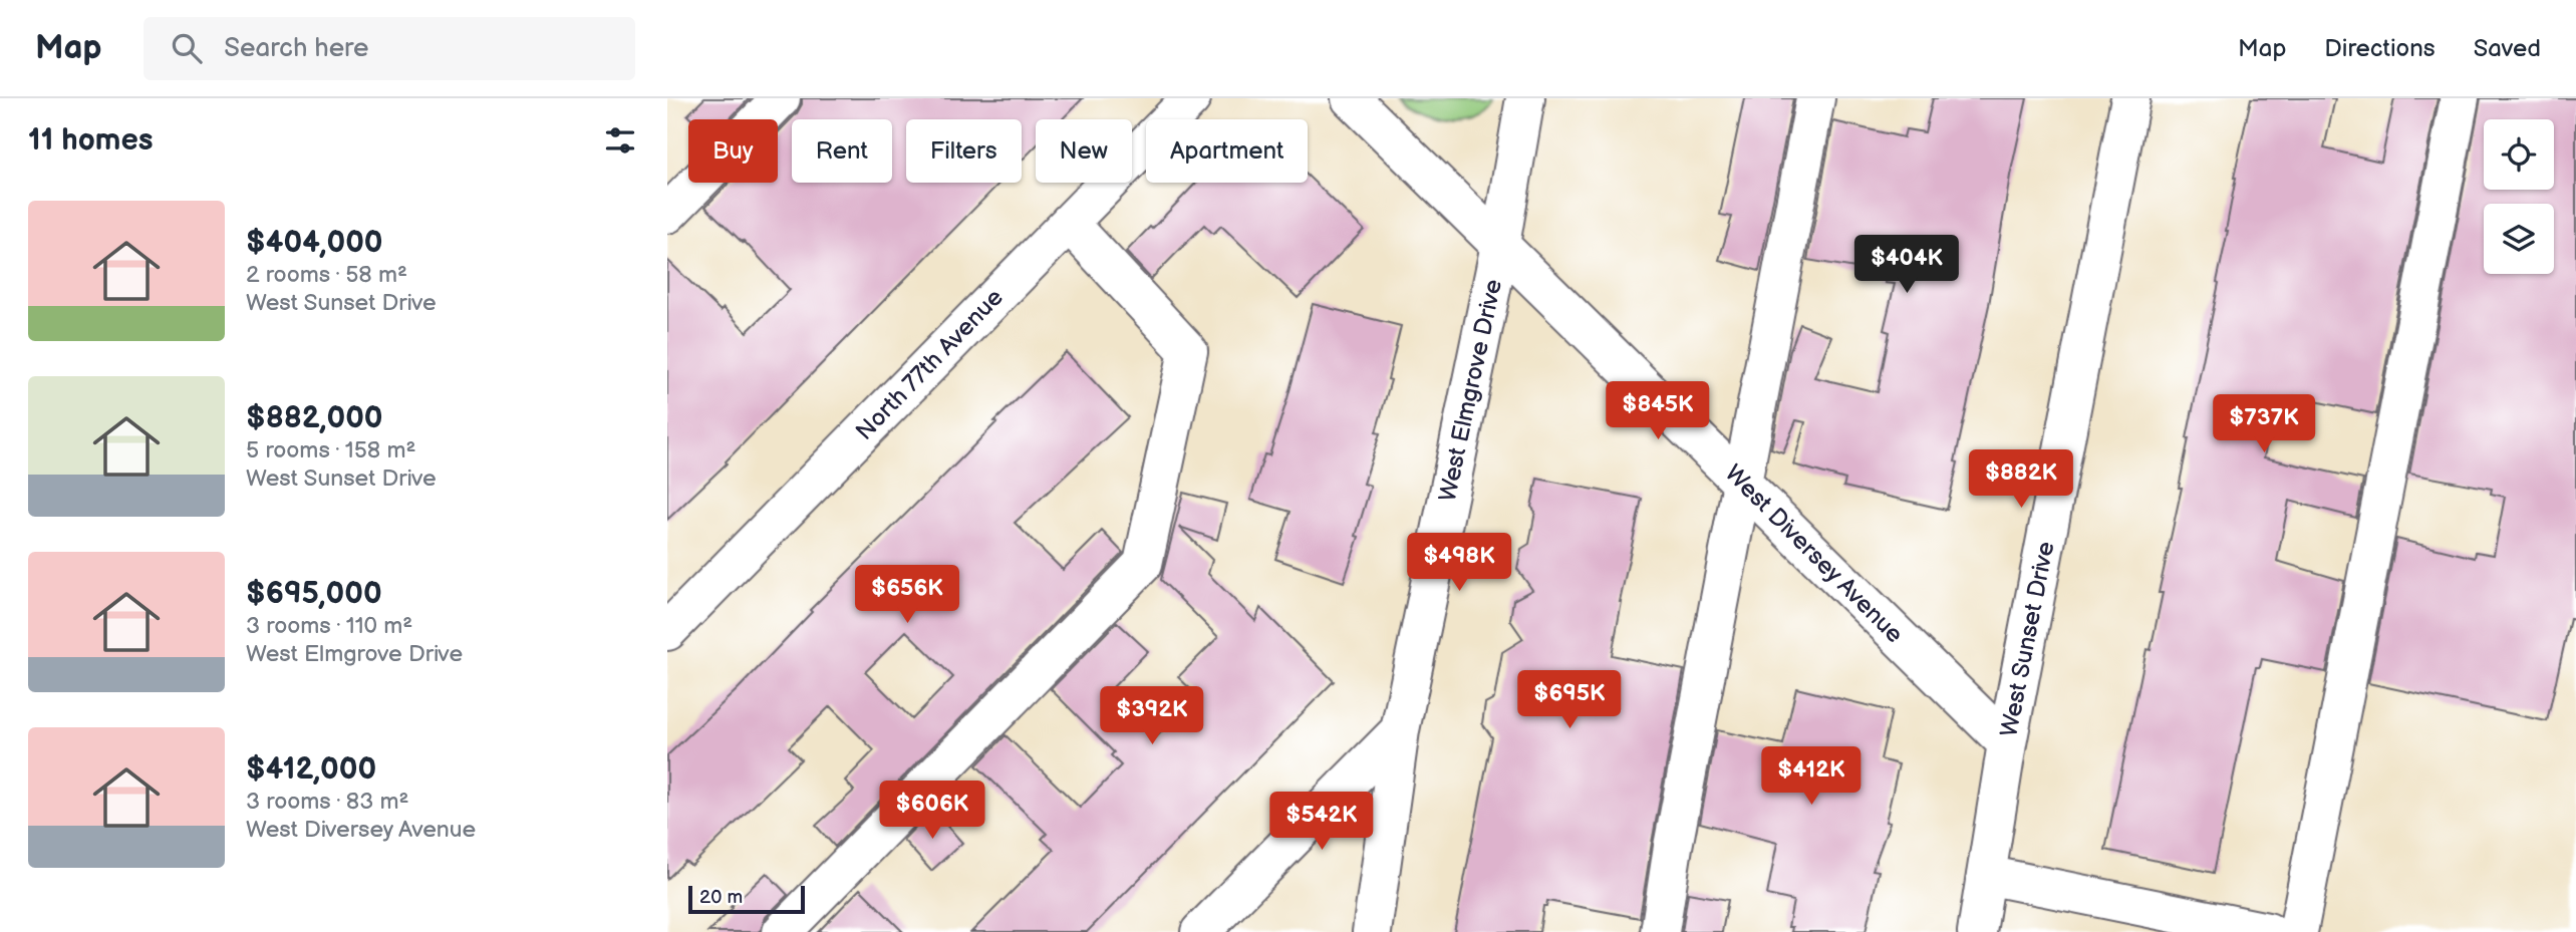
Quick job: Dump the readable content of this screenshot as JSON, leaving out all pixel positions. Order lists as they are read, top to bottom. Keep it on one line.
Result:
{"streets":{"street":["North 77th Avenue","West Elmgrove Drive","West Diversey Avenue","West Sunset Drive"]},"crossings":[["West Elmgrove Drive","West Diversey Avenue"],["West Diversey Avenue","West Sunset Drive"]],"scale_bar":"20 m","page":{"header":"Map","search":"Search here","nav":["Map","Directions","Saved"],"heading":"11 homes","chip":["Buy","Rent","Filters","New","Apartment"],"list":[{"name":"$404,000","note":"2 rooms · 58 m² · West Sunset Drive"},{"name":"$882,000","note":"5 rooms · 158 m² · West Sunset Drive"},{"name":"$695,000","note":"3 rooms · 110 m² · West Elmgrove Drive"},{"name":"$412,000","note":"3 rooms · 83 m² · West Diversey Avenue"}],"price":["$404K","$845K","$737K","$882K","$498K","$656K","$695K","$392K","$412K","$606K","$542K"],"scale":"20 m"}}
